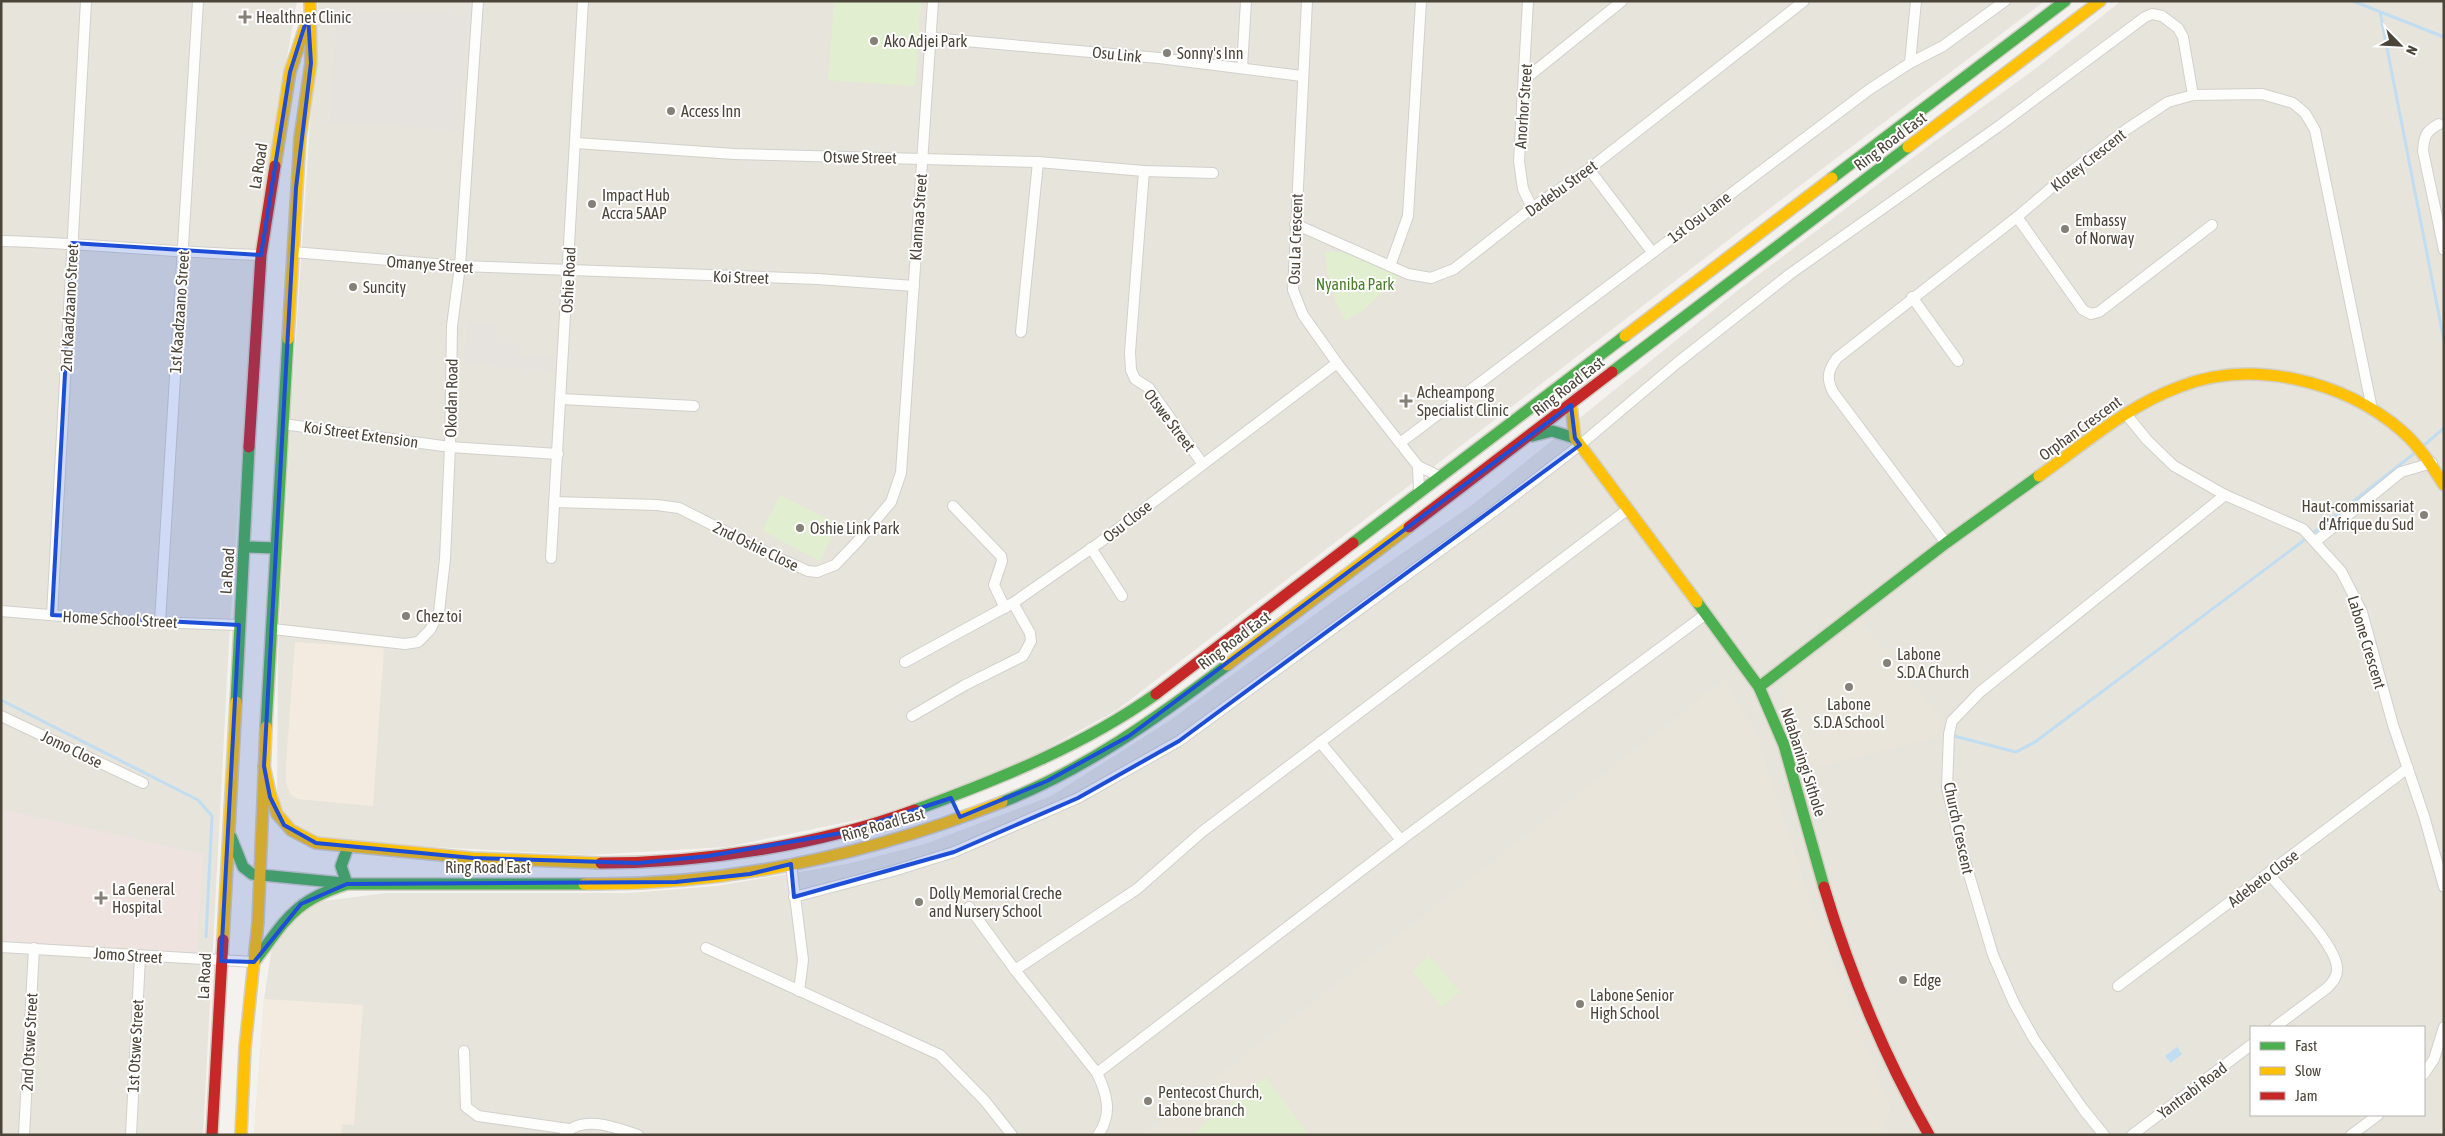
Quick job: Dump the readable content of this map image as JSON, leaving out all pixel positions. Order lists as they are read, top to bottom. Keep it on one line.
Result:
{"streets":{"main road":["Ring Road East","La Road","Orphan Crescent","Ndabaningi Sithole"],"street":["Osu Link","Anorhor Street","Otswe Street","Klotey Crescent","Dadebu Street","Klannaa Street","1st Osu Lane","Osu La Crescent","Omanye Street","Koi Street","Oshie Road","2nd Kaadzaano Street","1st Kaadzaano Street","Okodan Road","Koi Street Extension","Osu Close","2nd Oshie Close","Home School Street","Labone Crescent","Jomo Close","Church Crescent","Adebeto Close","Jomo Street","2nd Otswe Street","1st Otswe Street","Yantrabi Road"]},"crossings":[["Osu Link","Klannaa Street"],["Osu Link","Osu La Crescent"],["Anorhor Street","Dadebu Street"],["Ring Road East","La Road"],["Ring Road East","Osu La Crescent"],["Ring Road East","Ndabaningi Sithole"],["Ring Road East","Jomo Street"],["Otswe Street","Klannaa Street"],["Otswe Street","Oshie Road"],["Otswe Street","Osu Close"],["Klotey Crescent","Orphan Crescent"],["La Road","Omanye Street"],["La Road","Okodan Road"],["La Road","Koi Street Extension"],["La Road","Home School Street"],["La Road","Jomo Street"],["Dadebu Street","Osu La Crescent"],["Klannaa Street","Koi Street"],["Klannaa Street","2nd Oshie Close"],["1st Osu Lane","Osu La Crescent"],["Osu La Crescent","Osu Close"],["Omanye Street","Koi Street"],["Omanye Street","Oshie Road"],["Omanye Street","Okodan Road"],["Koi Street","Oshie Road"],["Oshie Road","Koi Street Extension"],["Oshie Road","2nd Oshie Close"],["2nd Kaadzaano Street","Home School Street"],["1st Kaadzaano Street","Home School Street"],["Okodan Road","Koi Street Extension"],["Orphan Crescent","Labone Crescent"],["Orphan Crescent","Ndabaningi Sithole"],["Labone Crescent","Church Crescent"],["Labone Crescent","Adebeto Close"],["Jomo Street","2nd Otswe Street"],["Jomo Street","1st Otswe Street"]],"parks":["Nyaniba Park"],"places":{"health":["Healthnet Clinic","Acheampong Specialist Clinic","La General Hospital"],"other":["Ako Adjei Park","Sonny's Inn","Access Inn","Impact Hub Accra 5AAP","Embassy of Norway","Suncity","Haut-commissariat d'Afrique du Sud","Oshie Link Park","Chez toi","Labone S.D.A Church","Labone S.D.A School","Dolly Memorial Creche and Nursery School","Edge","Labone Senior High School","Pentecost Church, Labone branch"]},"legend":["Fast","Slow","Jam"],"north":"bottom right"}
